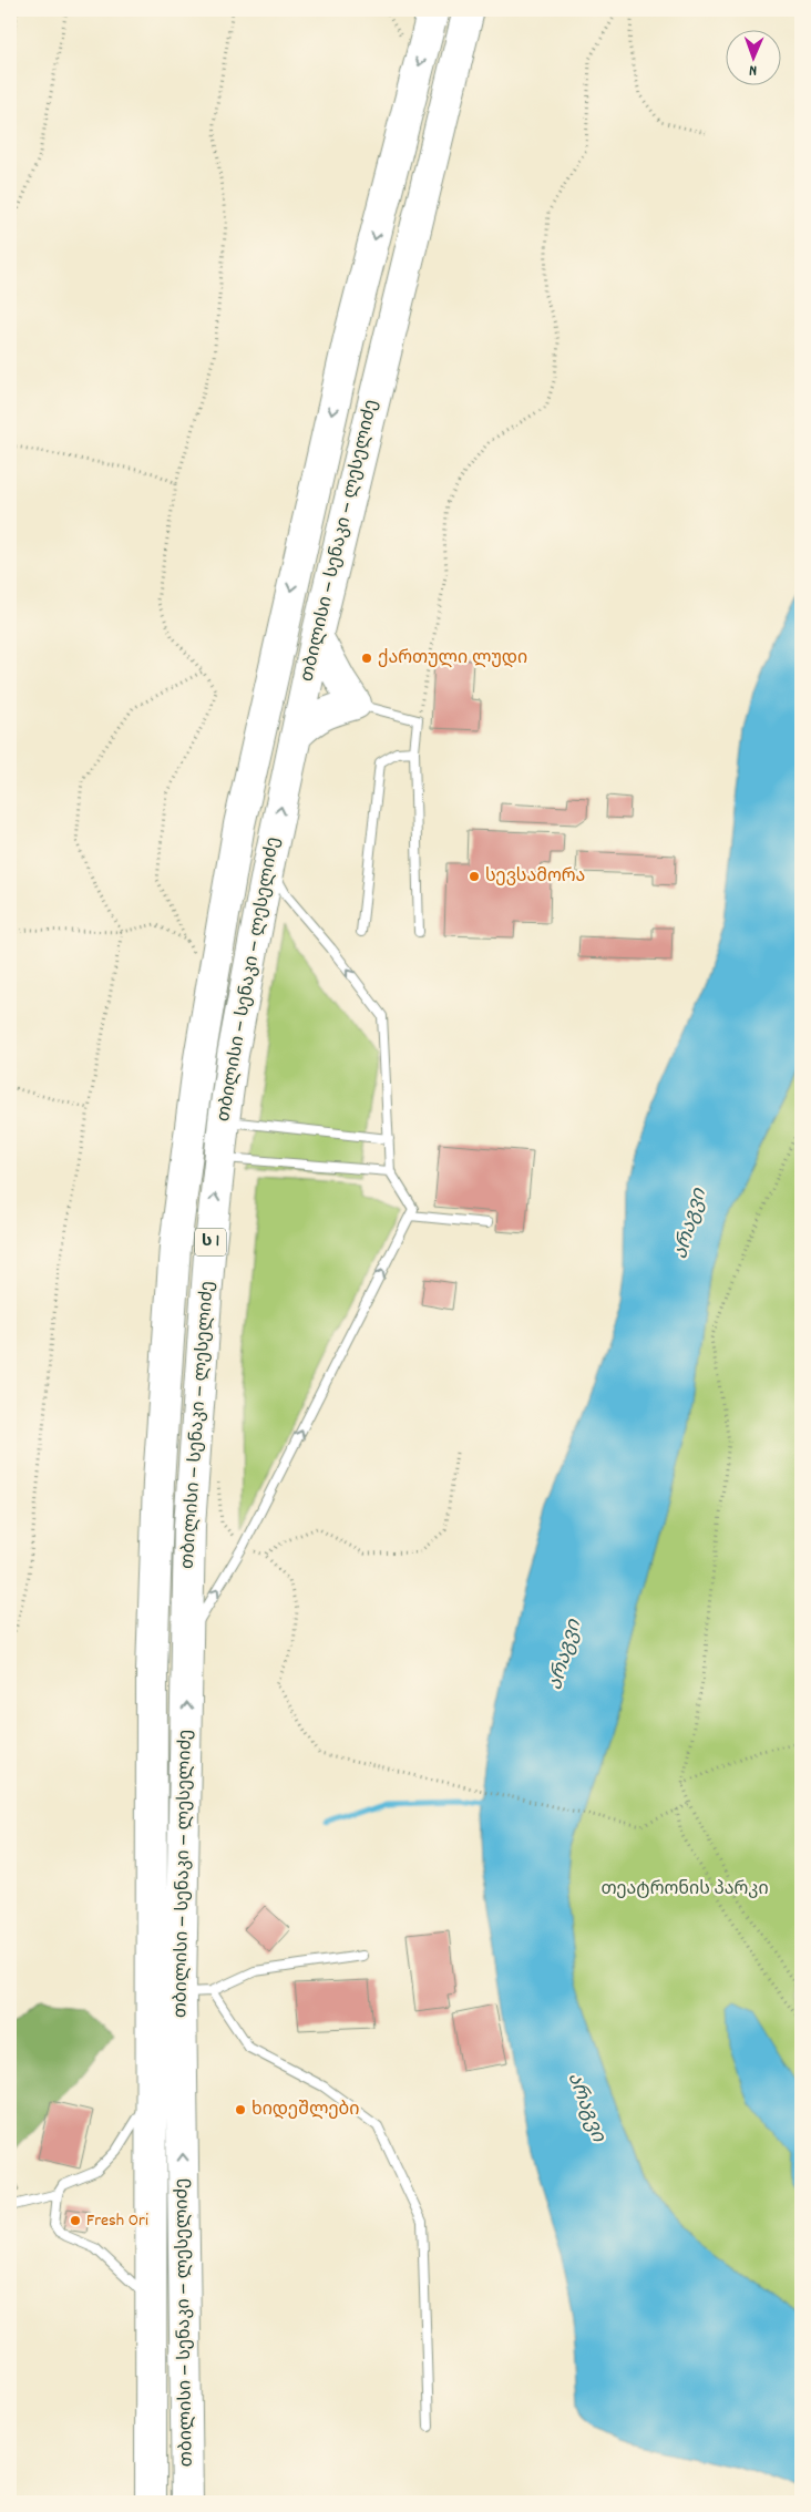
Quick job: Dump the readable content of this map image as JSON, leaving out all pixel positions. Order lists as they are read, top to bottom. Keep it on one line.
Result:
{"streets":{"highway":["თბილისი — სენაკი — ლესელიძე","ს 1"]},"water":["არაგვი"],"parks":["თეატრონის პარკი"],"places":["ქართული ლუდი","სევსამორა","ხიდეშლები","Fresh Ori"],"north":"bottom"}
